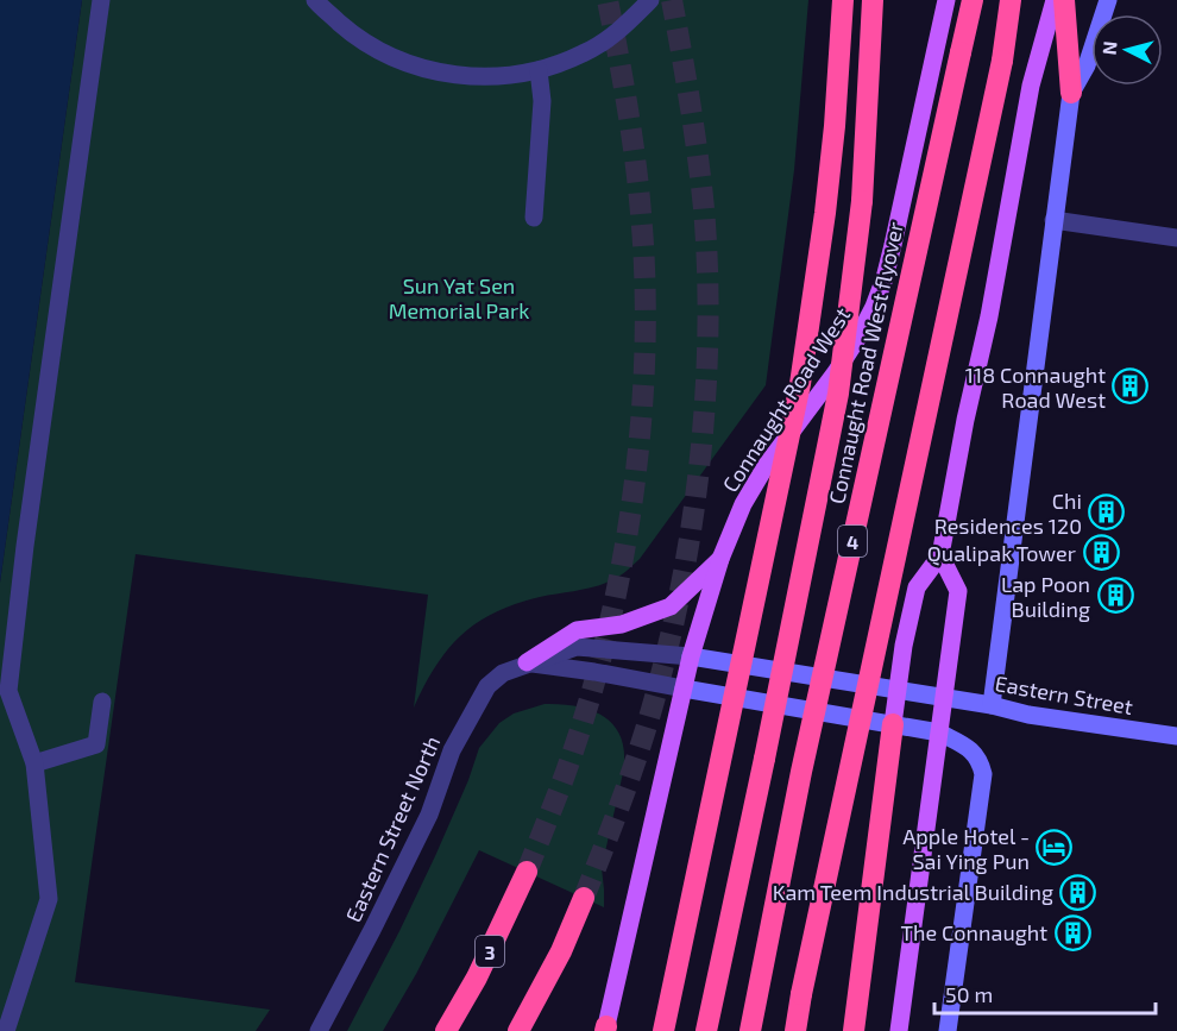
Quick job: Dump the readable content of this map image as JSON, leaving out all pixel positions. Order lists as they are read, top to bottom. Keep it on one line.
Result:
{"streets":{"highway":["Connaught Road West flyover","4","3"],"main road":["Connaught Road West","Eastern Street","Eastern Street North"]},"crossings":[["Connaught Road West","Eastern Street North"],["Eastern Street","Eastern Street North"]],"parks":["Sun Yat Sen Memorial Park"],"places":{"building":["118 Connaught Road West","Chi Residences 120","Qualipak Tower","Lap Poon Building","Kam Teem Industrial Building","The Connaught"],"hotel":["Apple Hotel - Sai Ying Pun"]},"scale_bar":"50 m","north":"left"}
